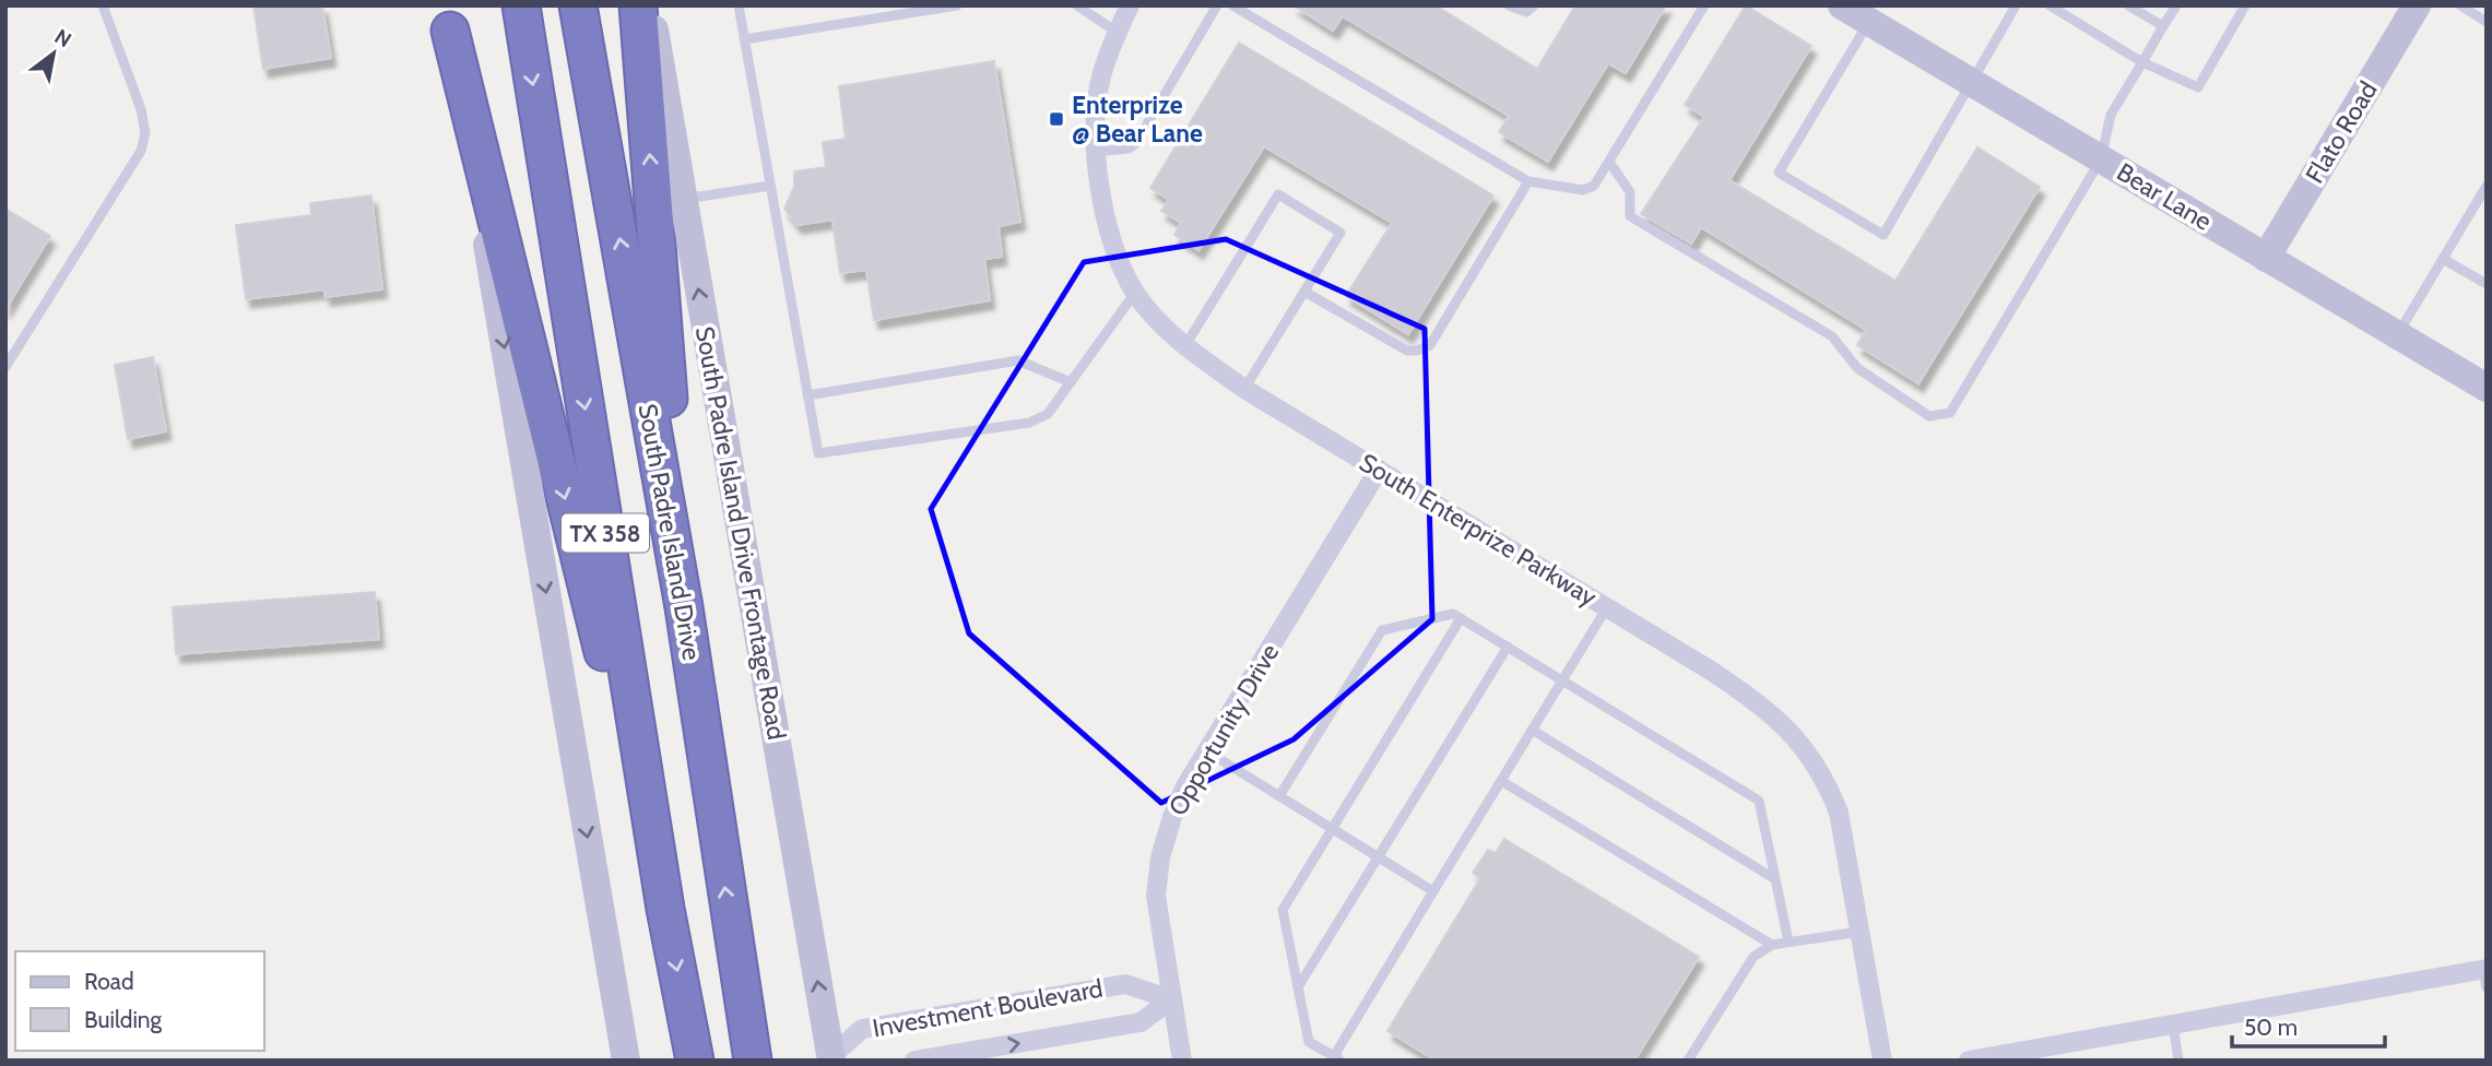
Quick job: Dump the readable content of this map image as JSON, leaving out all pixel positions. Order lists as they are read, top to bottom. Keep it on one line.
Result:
{"streets":{"highway":["South Padre Island Drive","TX 358"],"main road":["Flato Road","Bear Lane","South Padre Island Drive Frontage Road"],"street":["South Enterprize Parkway","Opportunity Drive","Investment Boulevard"]},"crossings":[["Flato Road","Bear Lane"],["South Enterprize Parkway","Opportunity Drive"],["South Padre Island Drive Frontage Road","Investment Boulevard"],["Opportunity Drive","Investment Boulevard"]],"places":{"transit":["Enterprize @ Bear Lane"]},"legend":["Road","Building"],"scale_bar":"50 m","north":"top right"}
